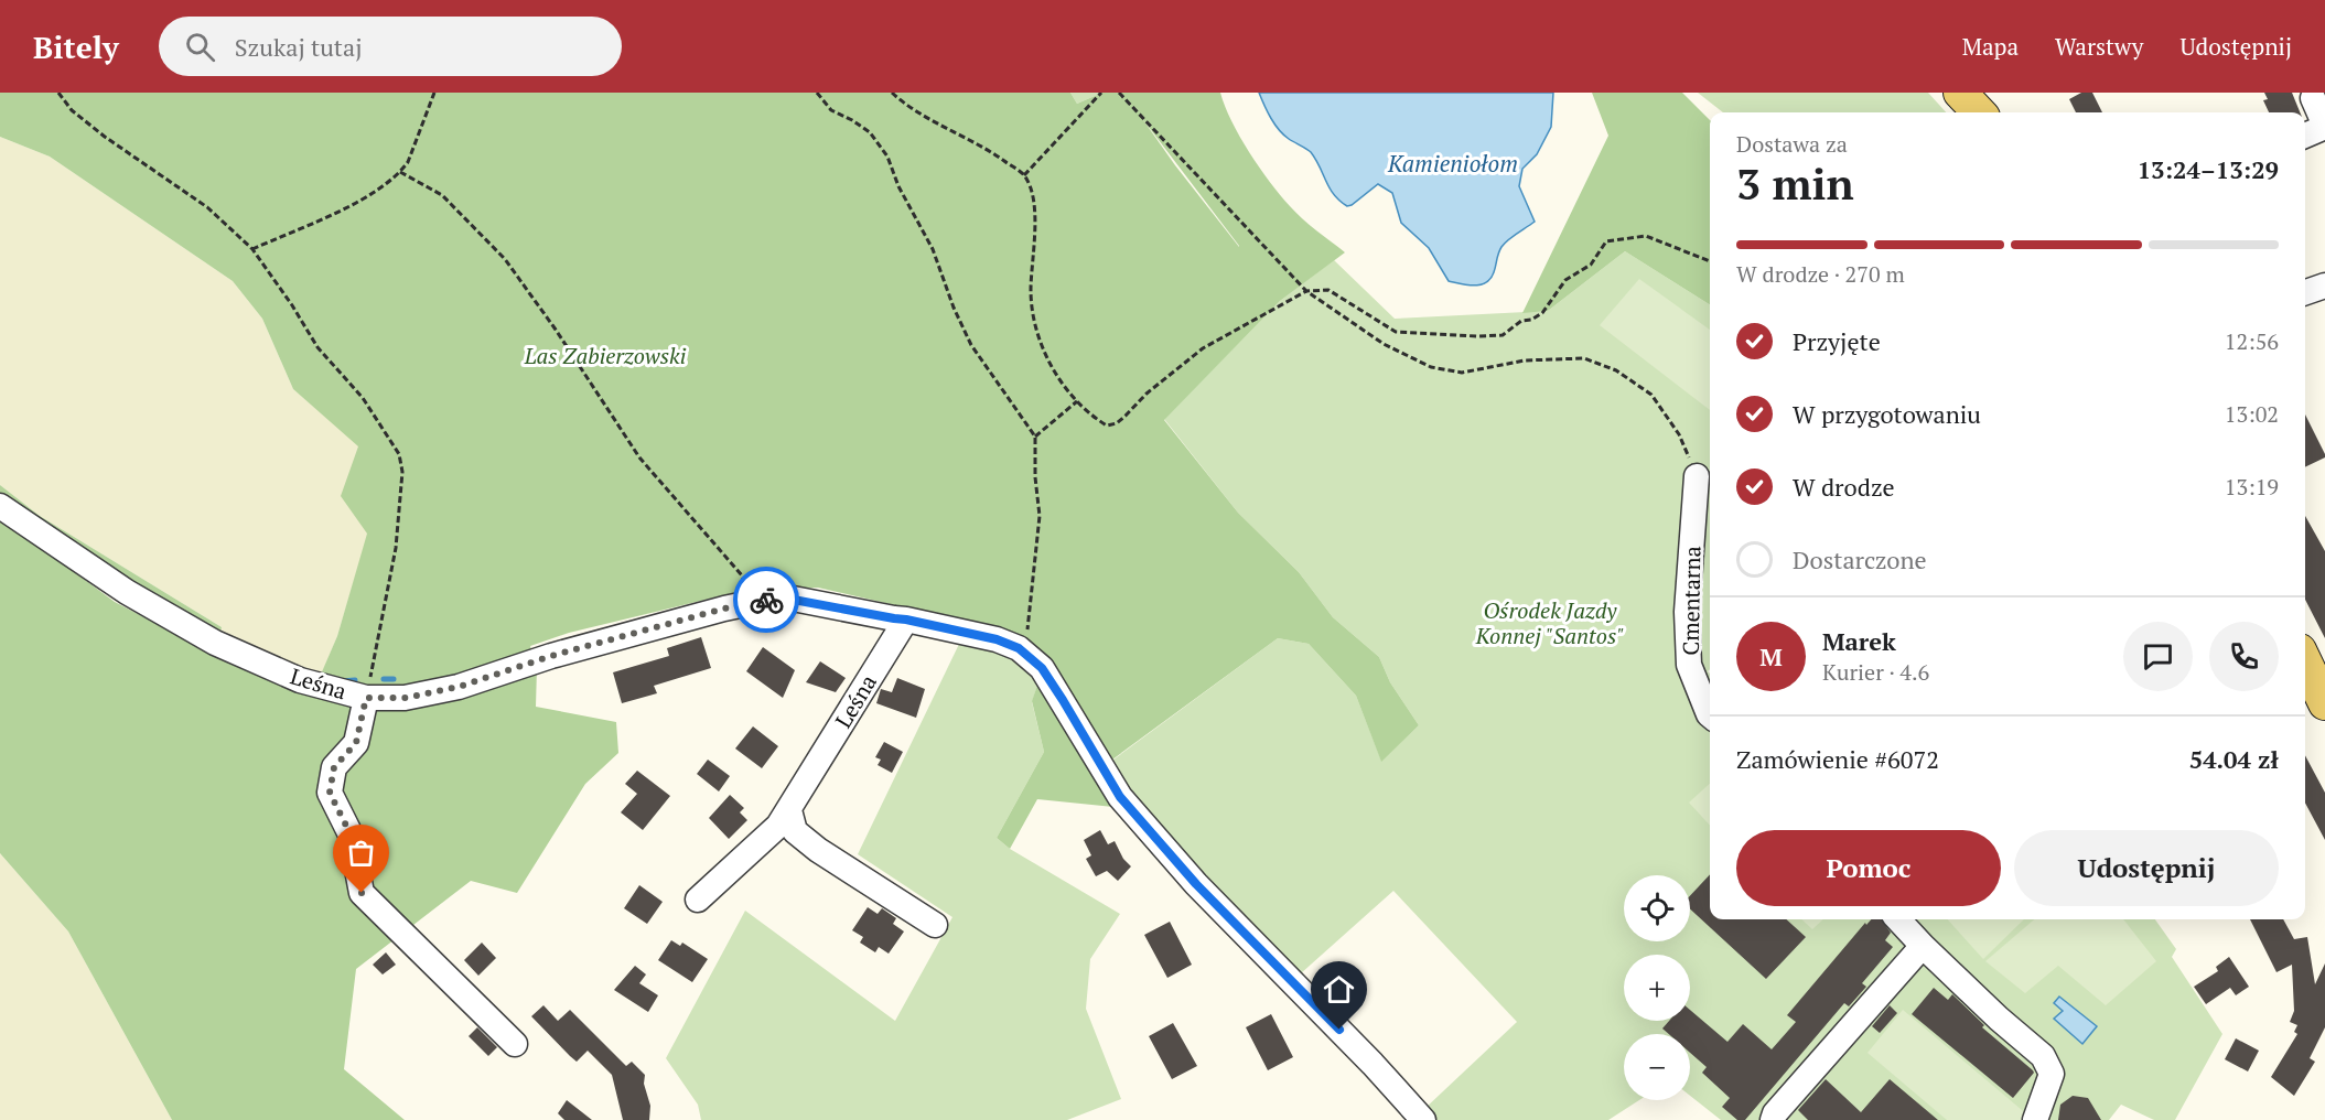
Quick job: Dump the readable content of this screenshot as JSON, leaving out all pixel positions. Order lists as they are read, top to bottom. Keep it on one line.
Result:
{"streets":{"street":["Cmentarna","Leśna"]},"water":["Kamieniołom"],"parks":["Las Zabierzowski","Ośrodek Jazdy Konnej \"Santos\""],"page":{"header":"Bitely","search":"Szukaj tutaj","nav":["Mapa","Warstwy","Udostępnij"],"heading":["3 min","Dostawa za","13:24–13:29"],"panel":["Marek","Kurier · 4.6","Zamówienie #6072","54.04 zł"],"bar":"W drodze · 270 m","list":[["Przyjęte","12:56"],["W przygotowaniu","13:02"],["W drodze","13:19"],"Dostarczone"],"round":"M","buttons":["Pomoc","Udostępnij"],"map_buttons":["+","−"]}}
